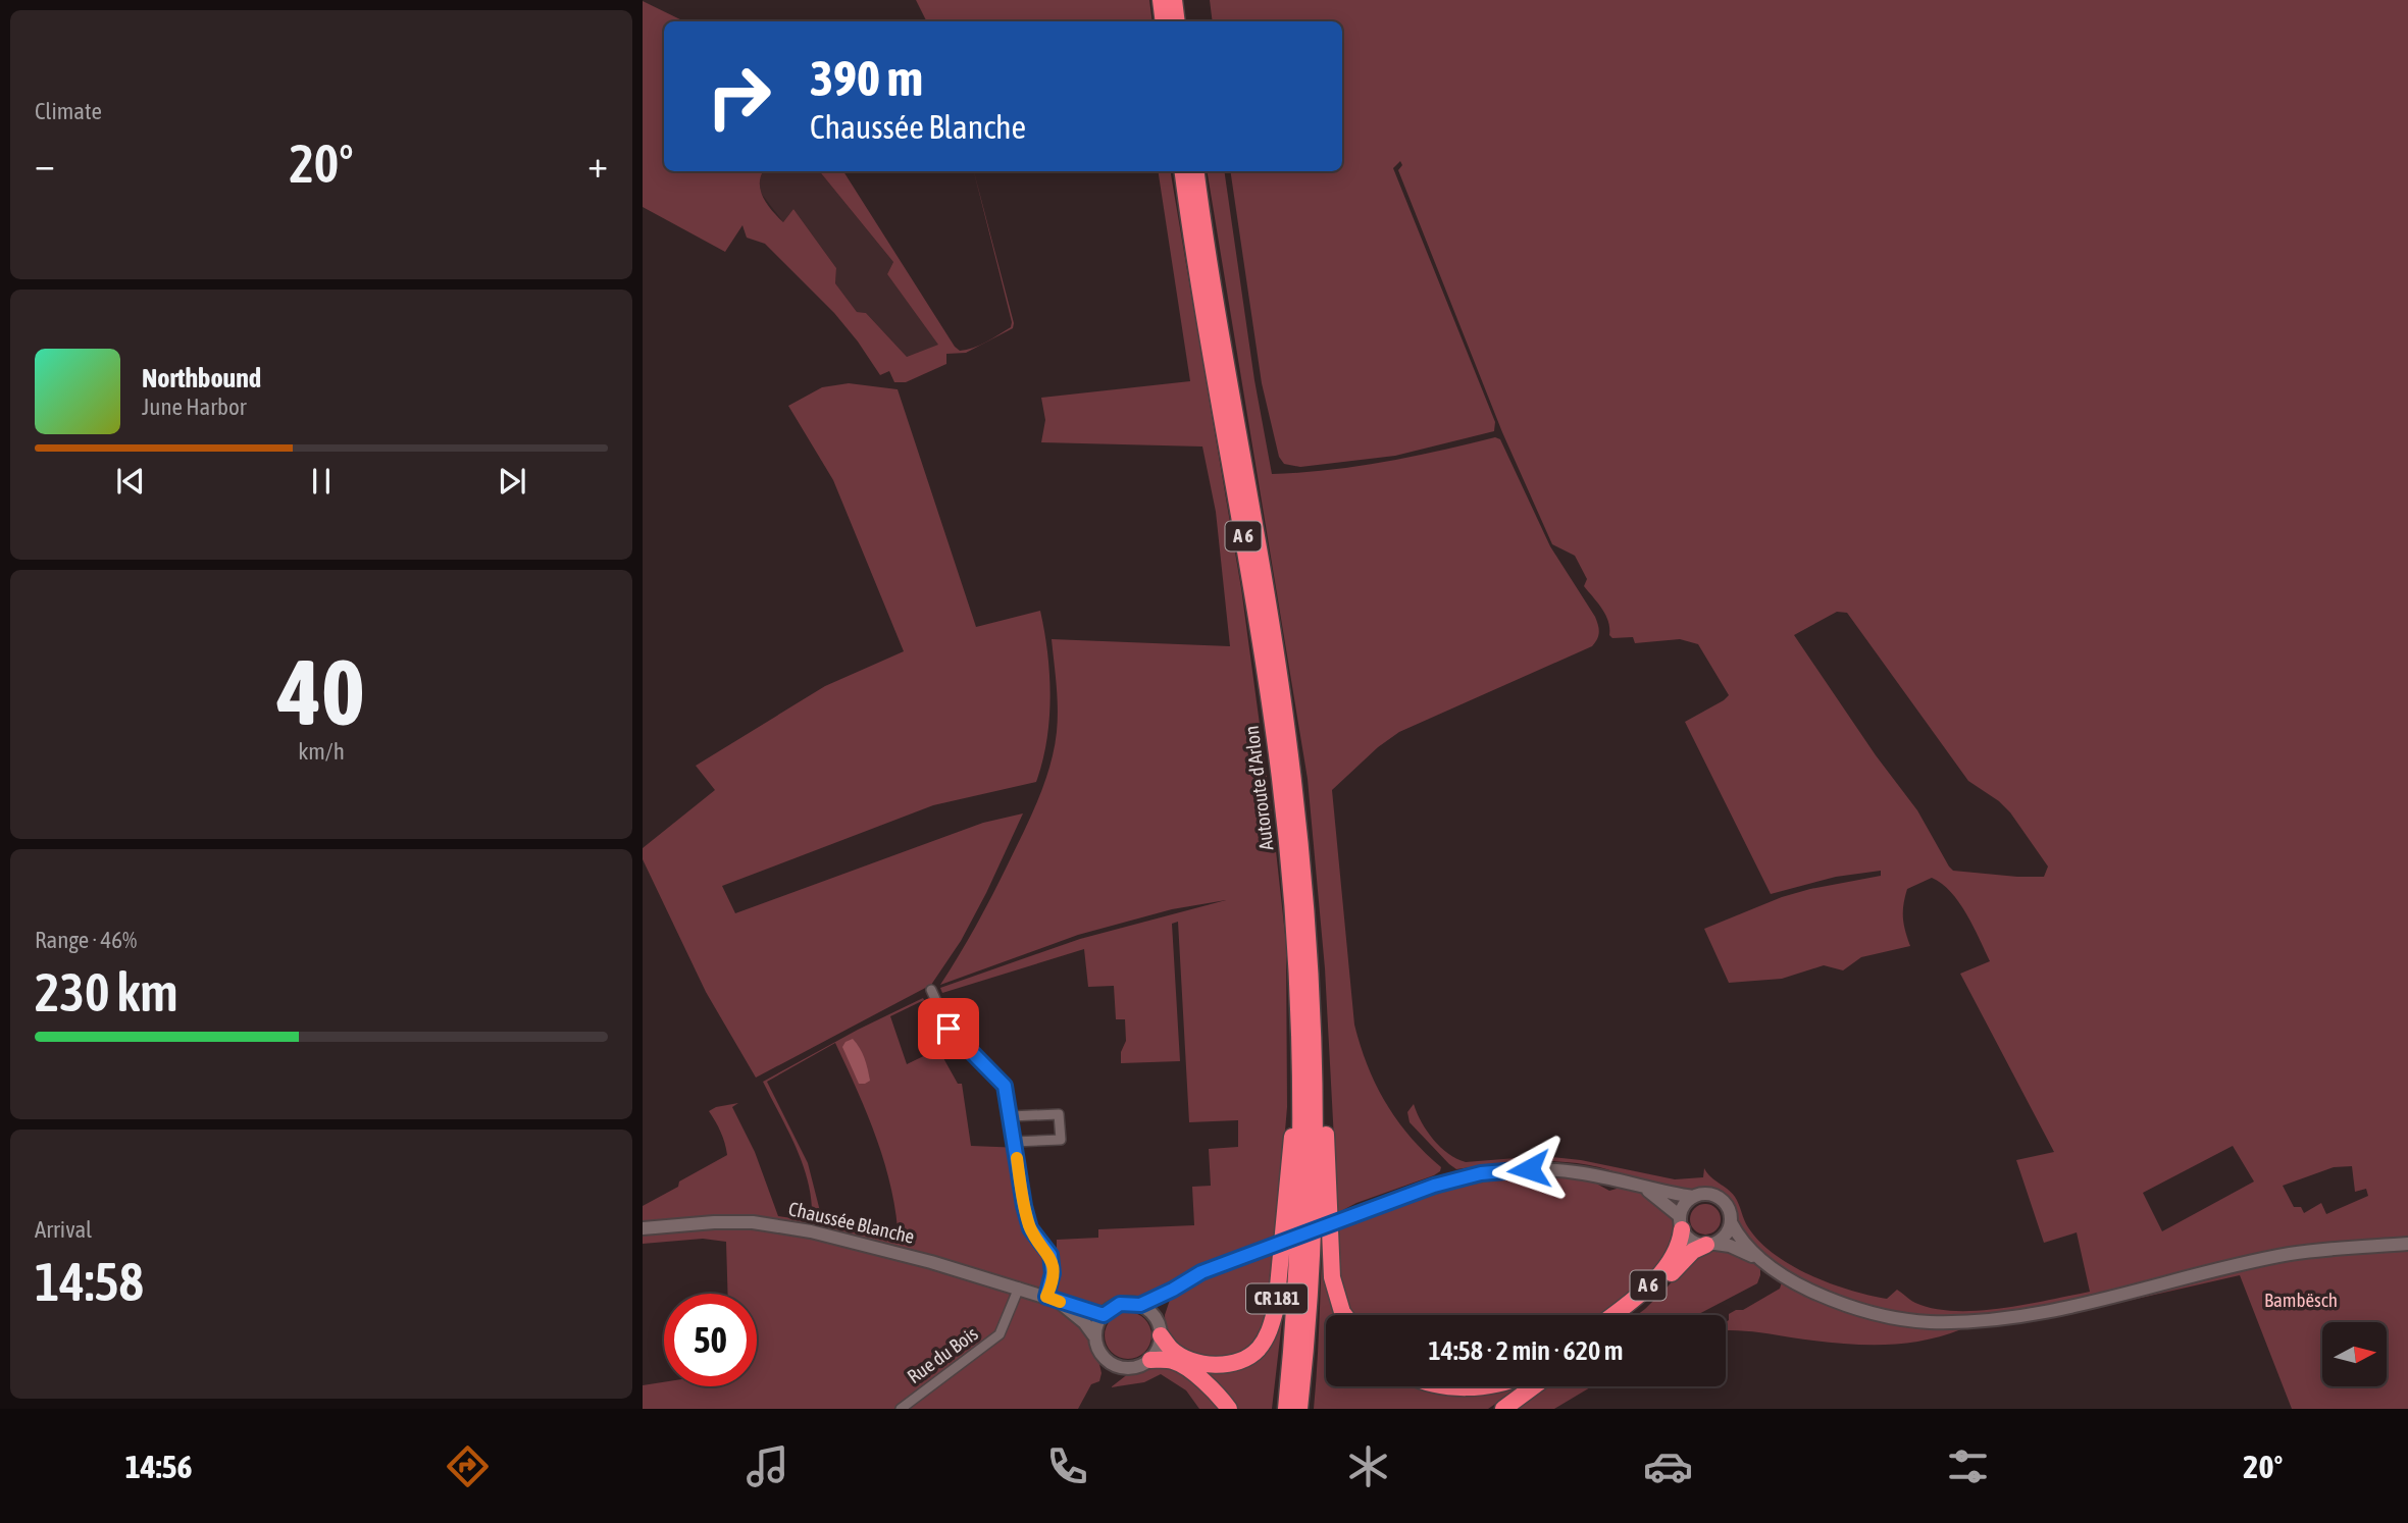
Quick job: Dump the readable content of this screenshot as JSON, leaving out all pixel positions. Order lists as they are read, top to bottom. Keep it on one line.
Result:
{"streets":{"highway":["A 6","Autoroute d'Arlon","CR 181"],"main road":["Chaussée Blanche"],"street":["Rue du Bois"]},"crossings":[["A 6","Autoroute d'Arlon"],["A 6","CR 181"],["Autoroute d'Arlon","CR 181"],["Chaussée Blanche","CR 181"],["Chaussée Blanche","Rue du Bois"]],"parks":["Bambësch"],"north":"right","page":{"tile":["Climate",["40","km/h"],["Range · 46%","230 km"],["Arrival","14:58"]],"turn":["390 m","Chaussée Blanche"],"heat":["−","20°","+"],"song":["Northbound","June Harbor"],"limit":"50","trip":"14:58 · 2 min · 620 m","tabs":["14:56","20°"]}}
